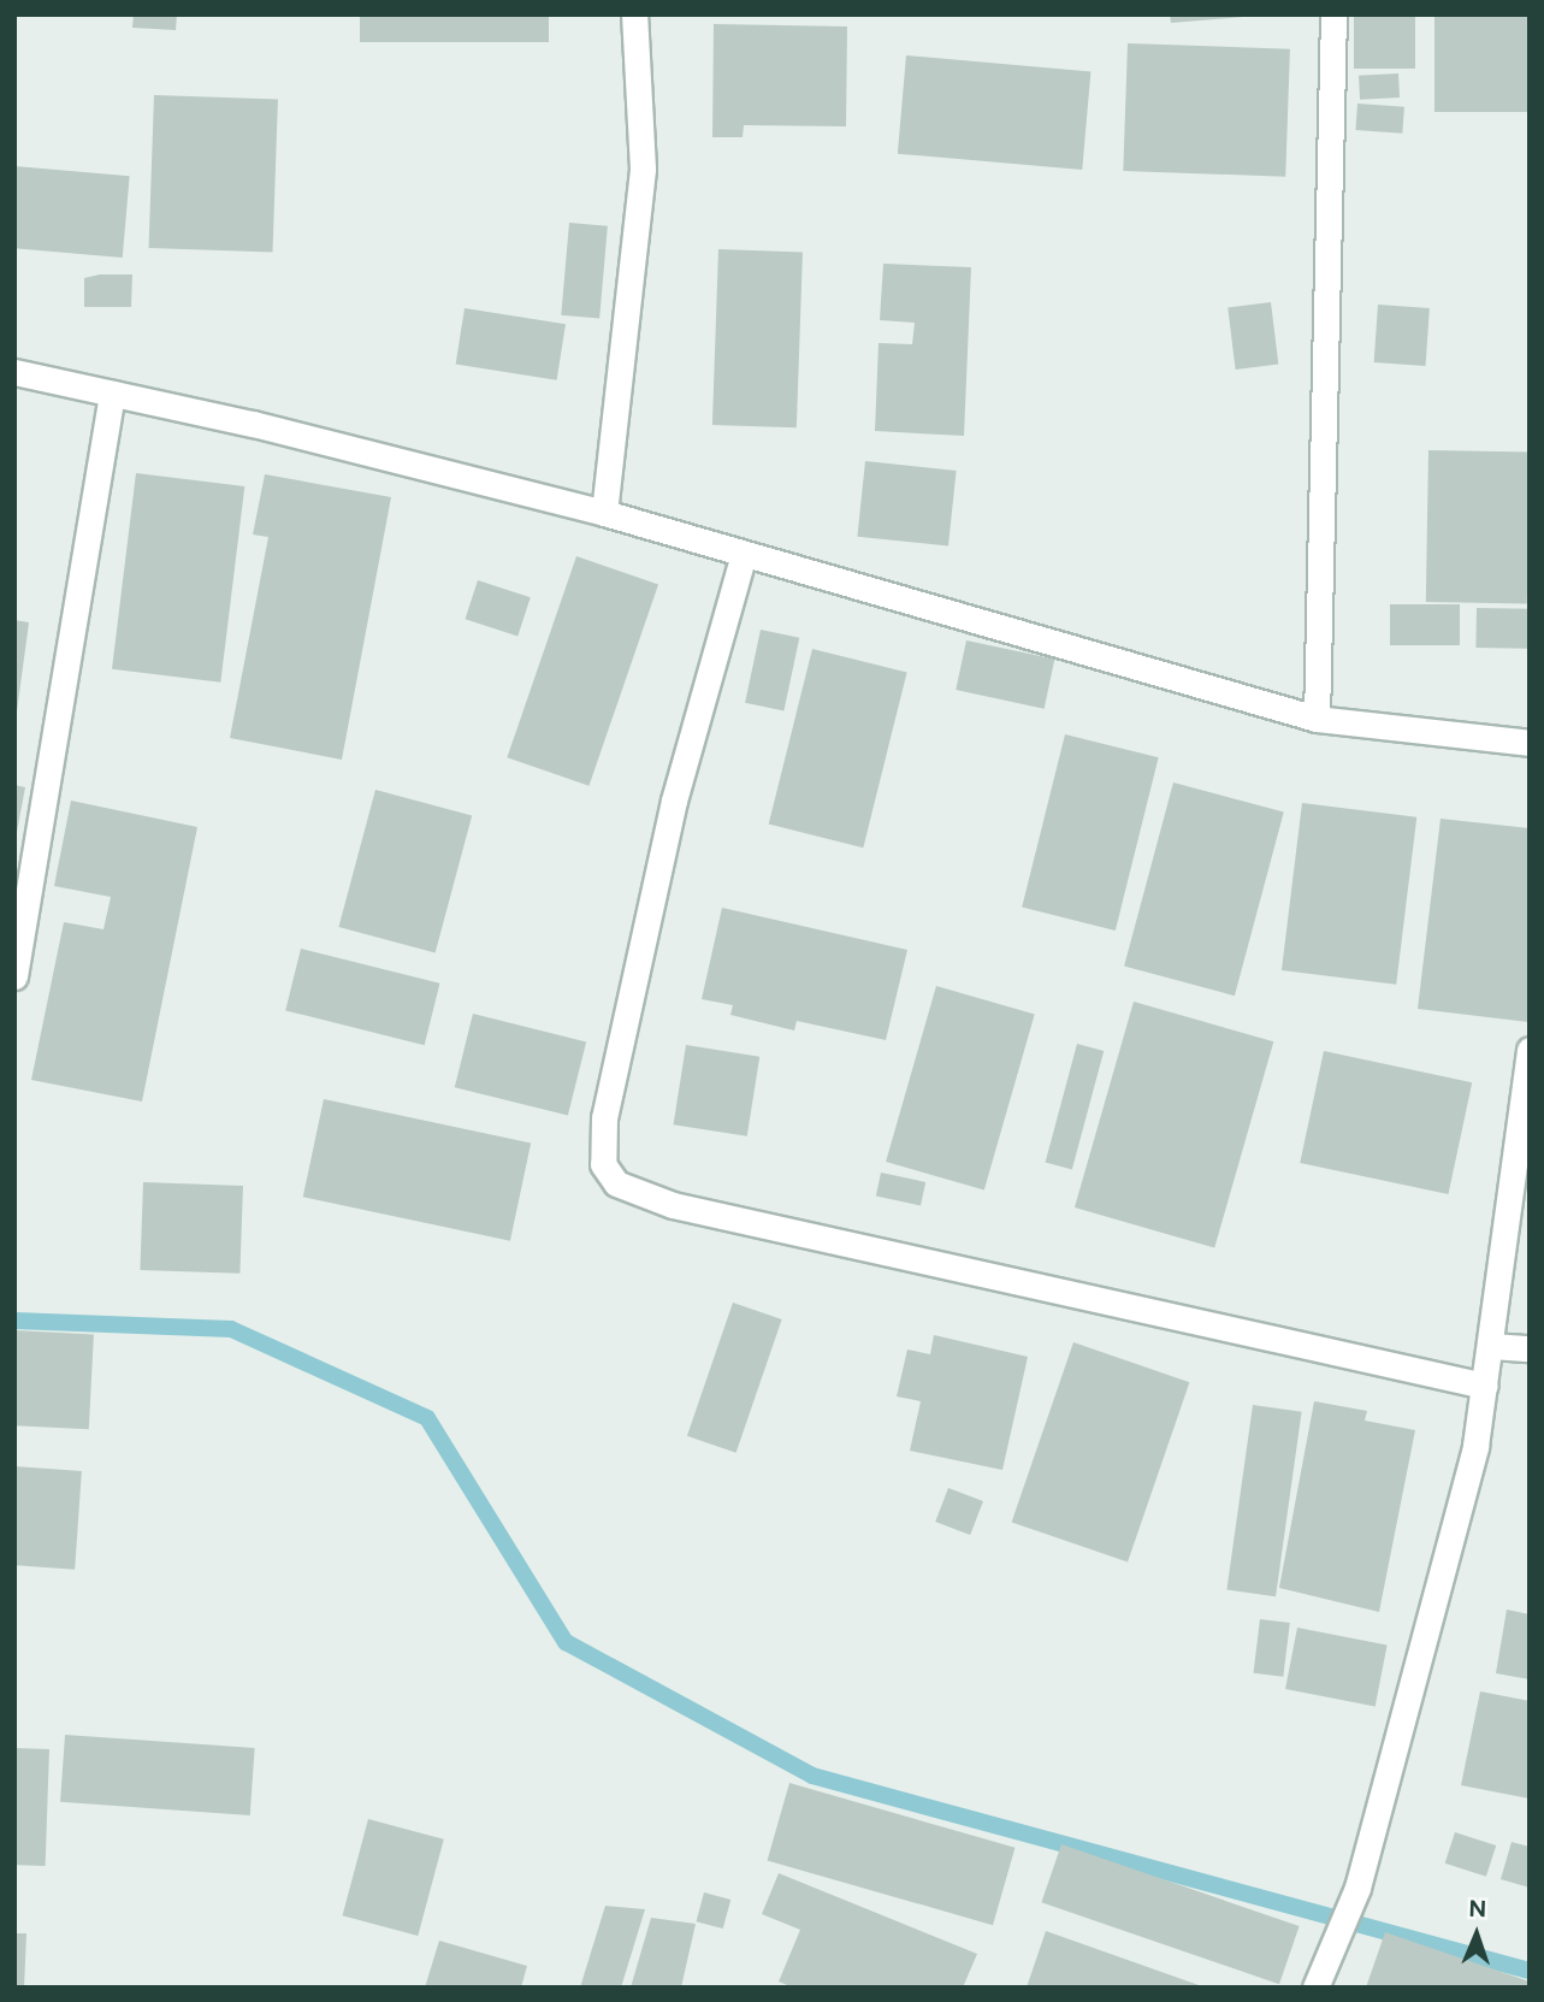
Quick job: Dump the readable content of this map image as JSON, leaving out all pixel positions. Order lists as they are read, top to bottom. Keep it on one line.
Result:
{"north":"top"}
